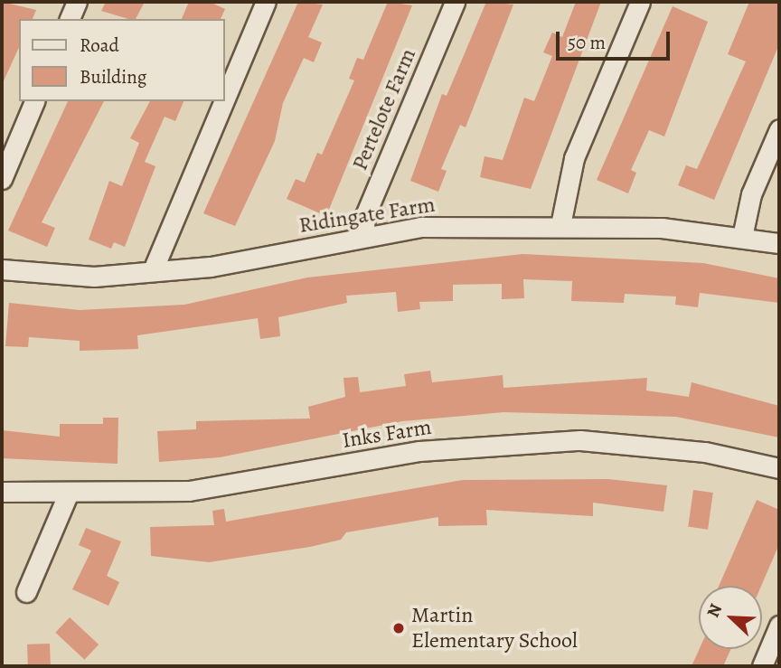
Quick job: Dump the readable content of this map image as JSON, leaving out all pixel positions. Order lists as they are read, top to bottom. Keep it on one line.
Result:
{"streets":{"street":["Pertelote Farm","Ridingate Farm","Inks Farm"]},"crossings":[["Pertelote Farm","Ridingate Farm"]],"places":["Martin Elementary School"],"legend":["Road","Building"],"scale_bar":"50 m","north":"top left"}
